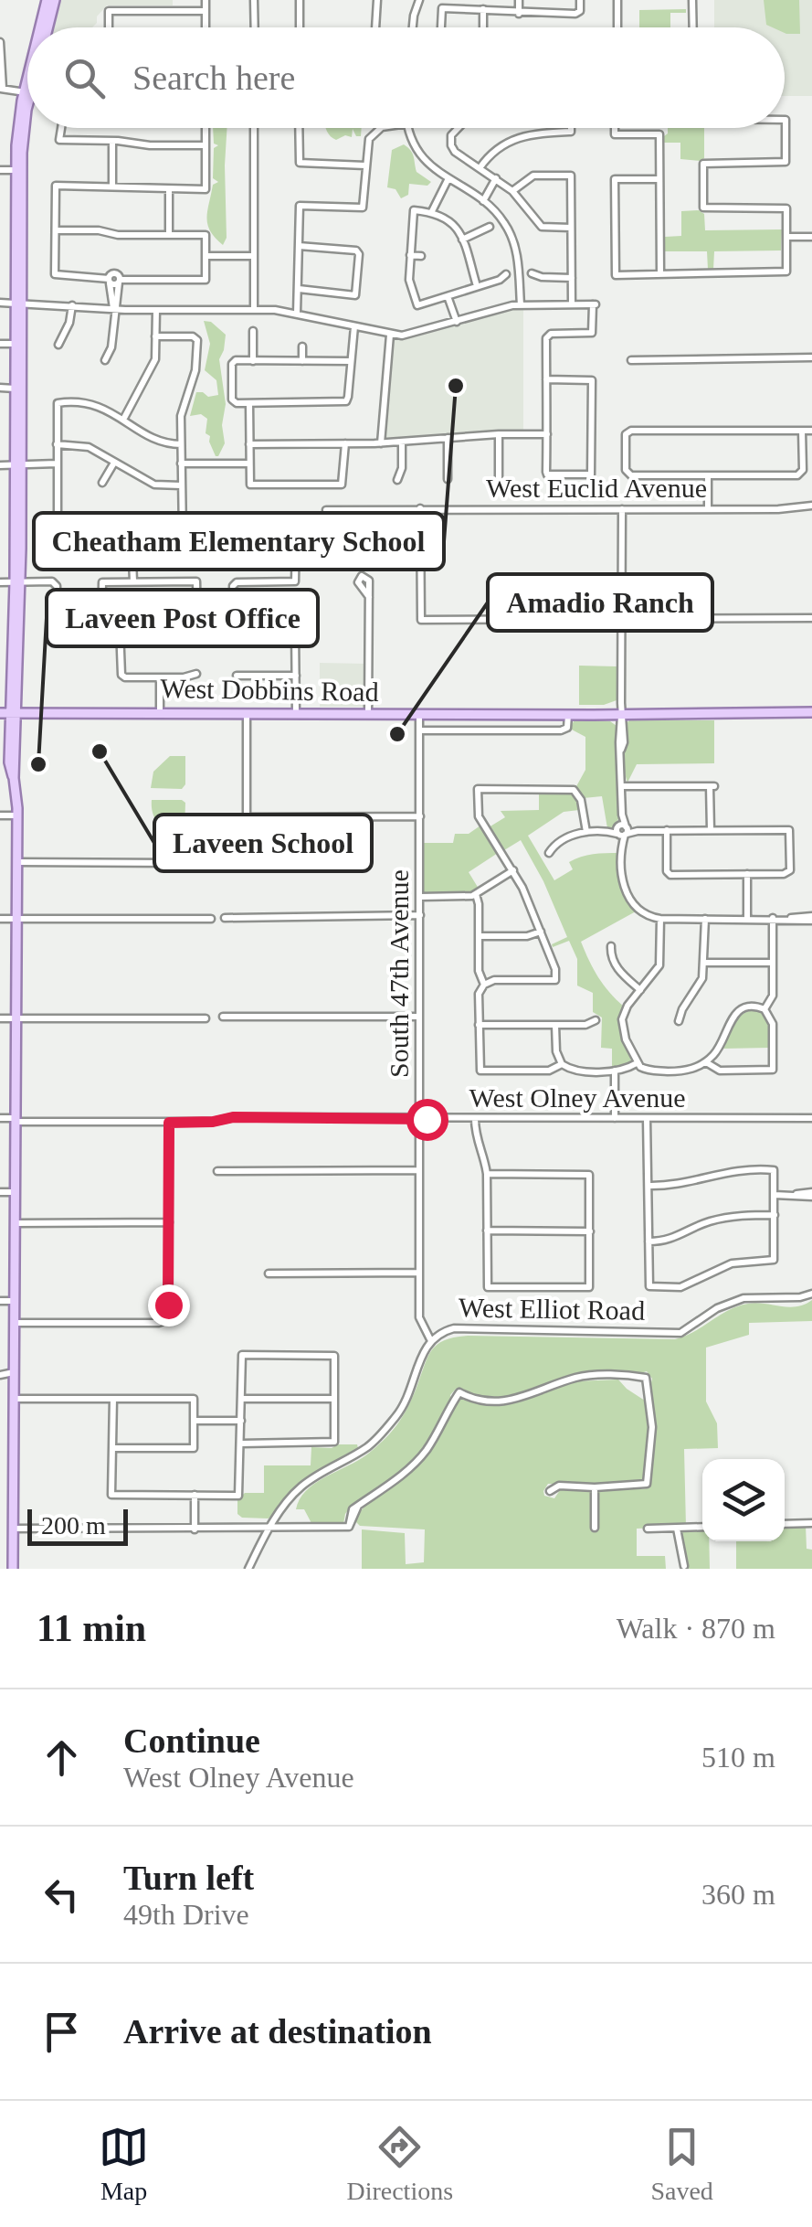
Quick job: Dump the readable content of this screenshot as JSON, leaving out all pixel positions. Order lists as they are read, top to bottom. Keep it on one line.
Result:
{"streets":{"main road":["West Dobbins Road"],"street":["West Euclid Avenue","South 47th Avenue","West Olney Avenue","West Elliot Road"]},"crossings":[["West Dobbins Road","South 47th Avenue"],["South 47th Avenue","West Olney Avenue"],["South 47th Avenue","West Elliot Road"]],"places":["Cheatham Elementary School","Amadio Ranch","Laveen School","Laveen Post Office"],"scale_bar":"200 m","page":{"search":"Search here","scale":"200 m","heading":["11 min","Walk · 870 m"],"list":[["Continue","West Olney Avenue","510 m"],["Turn left","49th Drive","360 m"],"Arrive at destination"],"nav":["Map","Directions","Saved"]}}
